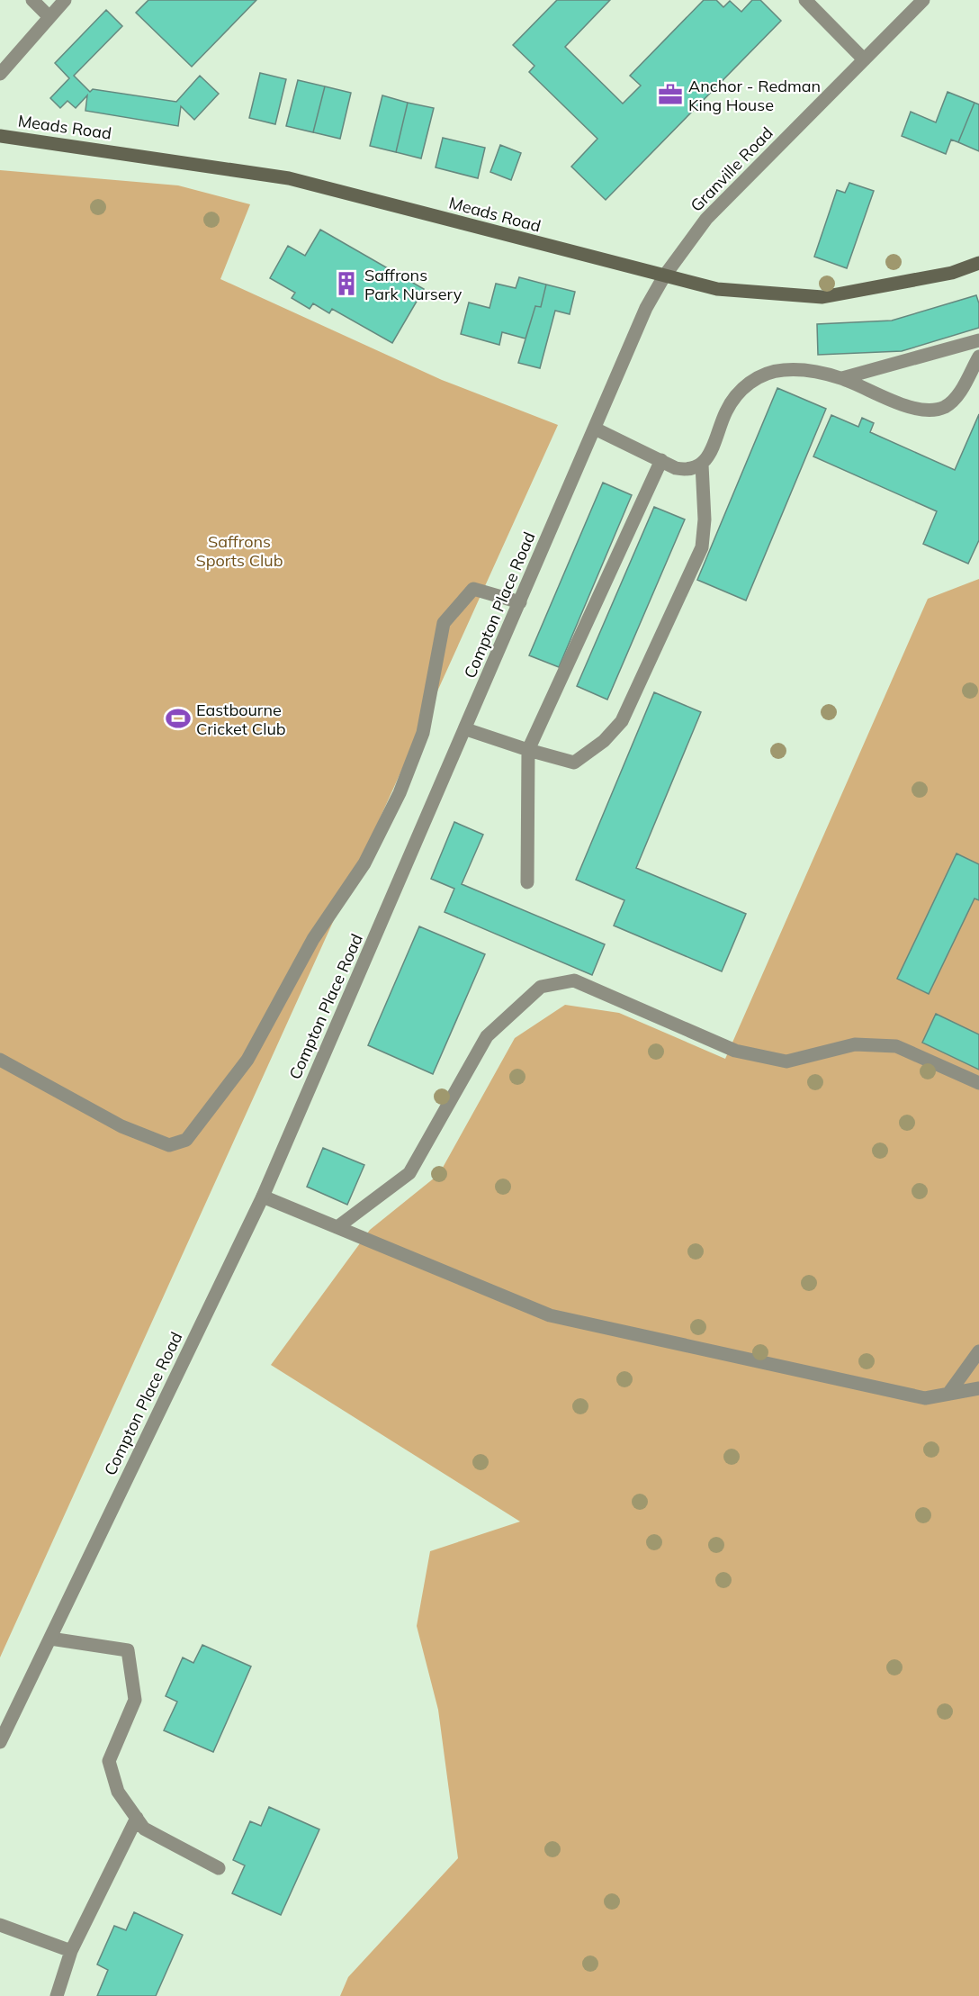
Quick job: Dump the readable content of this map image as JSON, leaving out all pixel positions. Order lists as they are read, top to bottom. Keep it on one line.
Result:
{"streets":{"street":["Meads Road","Granville Road","Compton Place Road"]},"crossings":[["Meads Road","Granville Road"],["Meads Road","Compton Place Road"],["Granville Road","Compton Place Road"]],"parks":["Saffrons Sports Club"],"places":{"office":["Anchor - Redman King House"],"building":["Saffrons Park Nursery"],"sports":["Eastbourne Cricket Club"]}}
